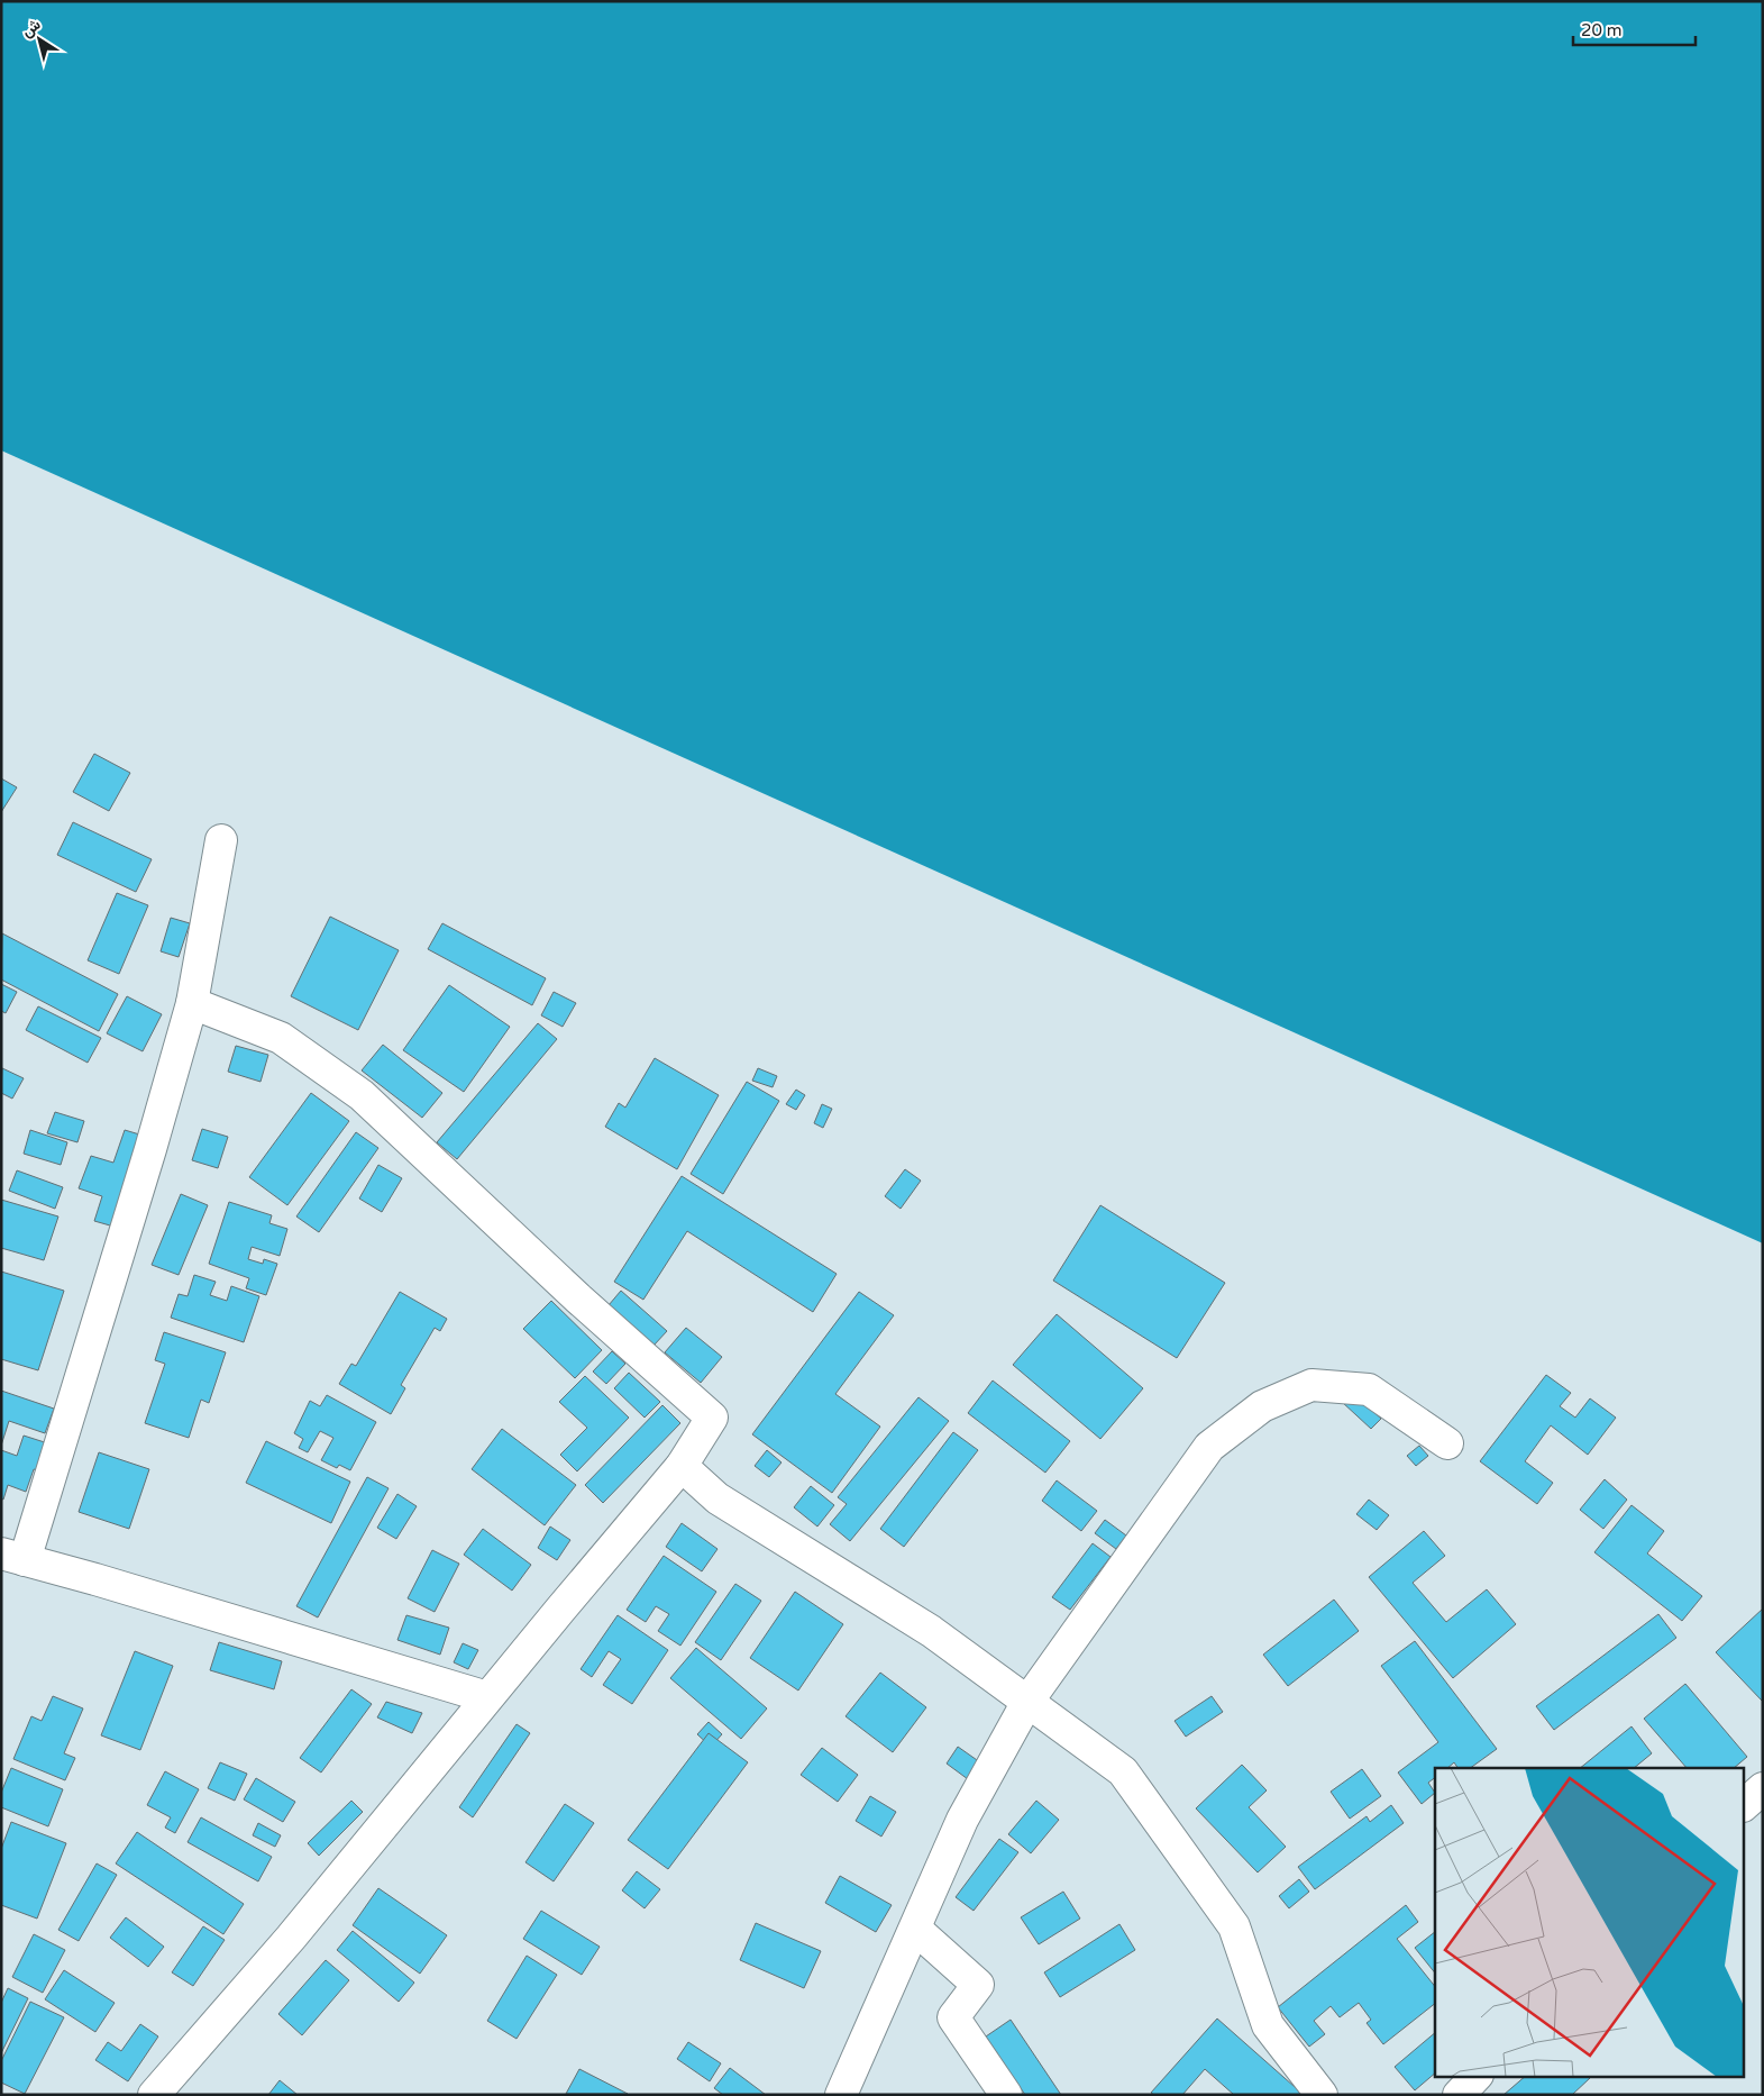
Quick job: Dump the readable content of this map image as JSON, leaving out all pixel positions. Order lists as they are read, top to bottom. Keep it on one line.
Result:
{"scale_bar":"20 m","north":"top left"}
